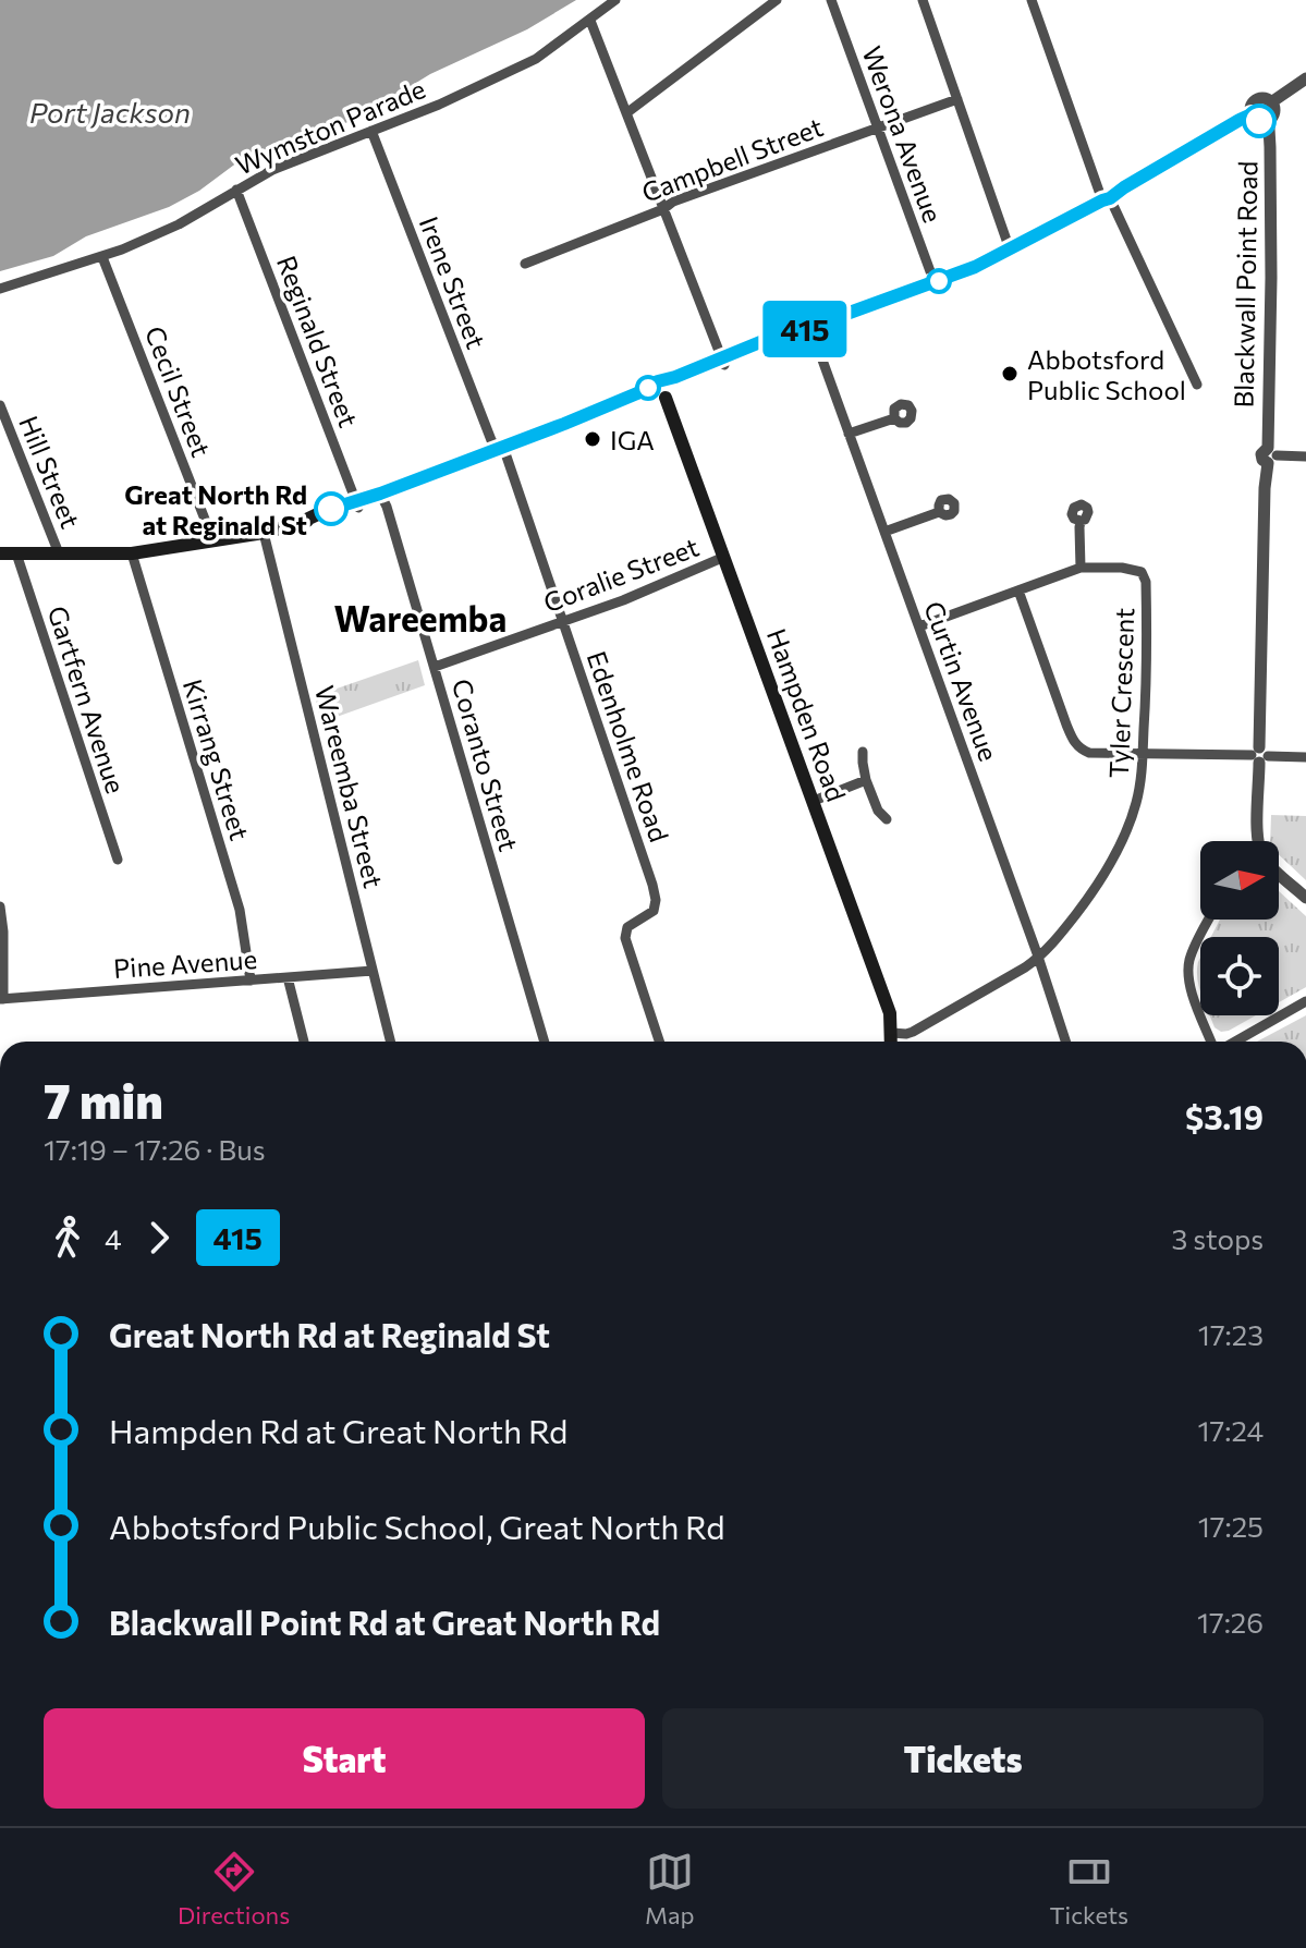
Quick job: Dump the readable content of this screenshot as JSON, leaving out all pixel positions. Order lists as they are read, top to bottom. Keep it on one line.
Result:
{"streets":{"main road":["Hampden Road"],"street":["Wymston Parade","Werona Avenue","Campbell Street","Irene Street","Blackwall Point Road","Reginald Street","Cecil Street","Hill Street","Coralie Street","Curtin Avenue","Tyler Crescent","Gartfern Avenue","Edenholme Road","Kirrang Street","Coranto Street","Wareemba Street","Pine Avenue"]},"crossings":[["Wymston Parade","Irene Street"],["Wymston Parade","Reginald Street"],["Wymston Parade","Cecil Street"],["Werona Avenue","Campbell Street"],["Irene Street","Edenholme Road"],["Coralie Street","Hampden Road"],["Coralie Street","Edenholme Road"],["Coralie Street","Coranto Street"],["Curtin Avenue","Tyler Crescent"],["Tyler Crescent","Hampden Road"],["Kirrang Street","Pine Avenue"],["Wareemba Street","Pine Avenue"]],"districts":["Wareemba"],"water":["Port Jackson"],"places":["Abbotsford Public School","IGA","Great North Rd at Reginald St"],"lines":["bus line 415"],"north":"right","page":{"on_map":"415","heading":["7 min","17:19 – 17:26 · Bus","$3.19"],"legs":["4","415","3 stops"],"list":[{"name":"Great North Rd at Reginald St","value":"17:23"},{"name":"Hampden Rd at Great North Rd","value":"17:24"},{"name":"Abbotsford Public School, Great North Rd","value":"17:25"},{"name":"Blackwall Point Rd at Great North Rd","value":"17:26"}],"buttons":["Start","Tickets"],"tabs":["Directions","Map","Tickets"]}}
